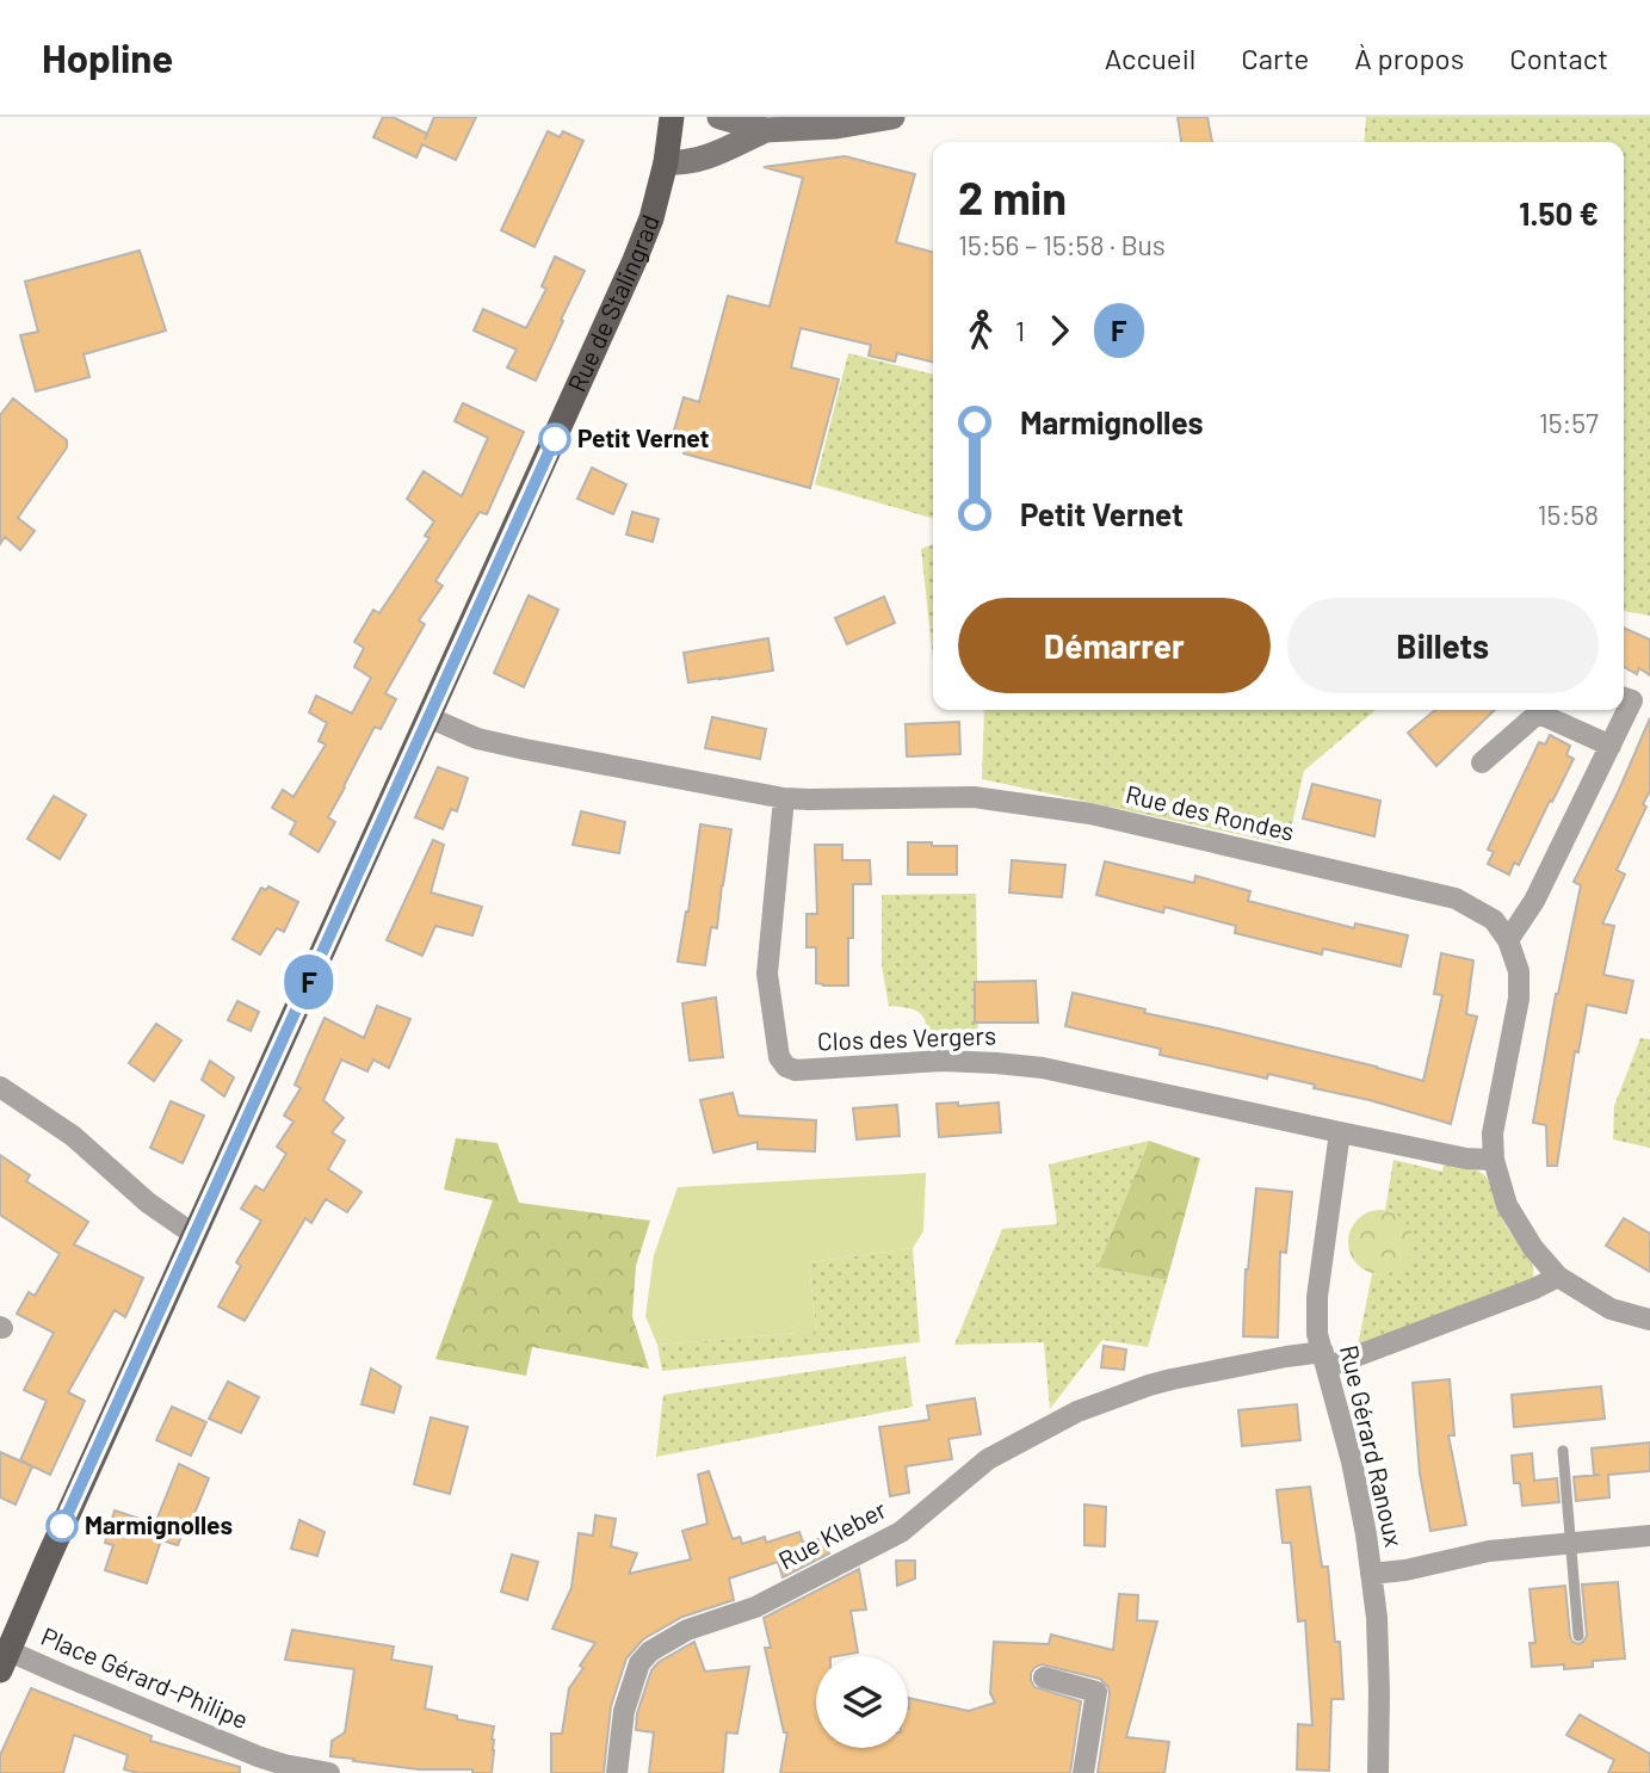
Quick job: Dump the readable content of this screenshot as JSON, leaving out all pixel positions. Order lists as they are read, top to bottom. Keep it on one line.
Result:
{"streets":{"main road":["Rue de Stalingrad"],"street":["Rue des Rondes","Clos des Vergers","Rue Gérard Ranoux","Rue Kleber","Place Gérard-Philipe"]},"crossings":[["Rue de Stalingrad","Rue des Rondes"],["Rue de Stalingrad","Place Gérard-Philipe"],["Rue des Rondes","Clos des Vergers"],["Clos des Vergers","Rue Gérard Ranoux"],["Rue Gérard Ranoux","Rue Kleber"]],"places":["Petit Vernet","Marmignolles"],"lines":["bus line F"],"page":{"header":"Hopline","nav":["Accueil","Carte","À propos","Contact"],"on_map":"F","heading":["2 min","15:56 – 15:58 · Bus","1.50 €"],"legs":["1","F"],"list":[{"name":"Marmignolles","value":"15:57"},{"name":"Petit Vernet","value":"15:58"}],"buttons":["Démarrer","Billets"]}}
